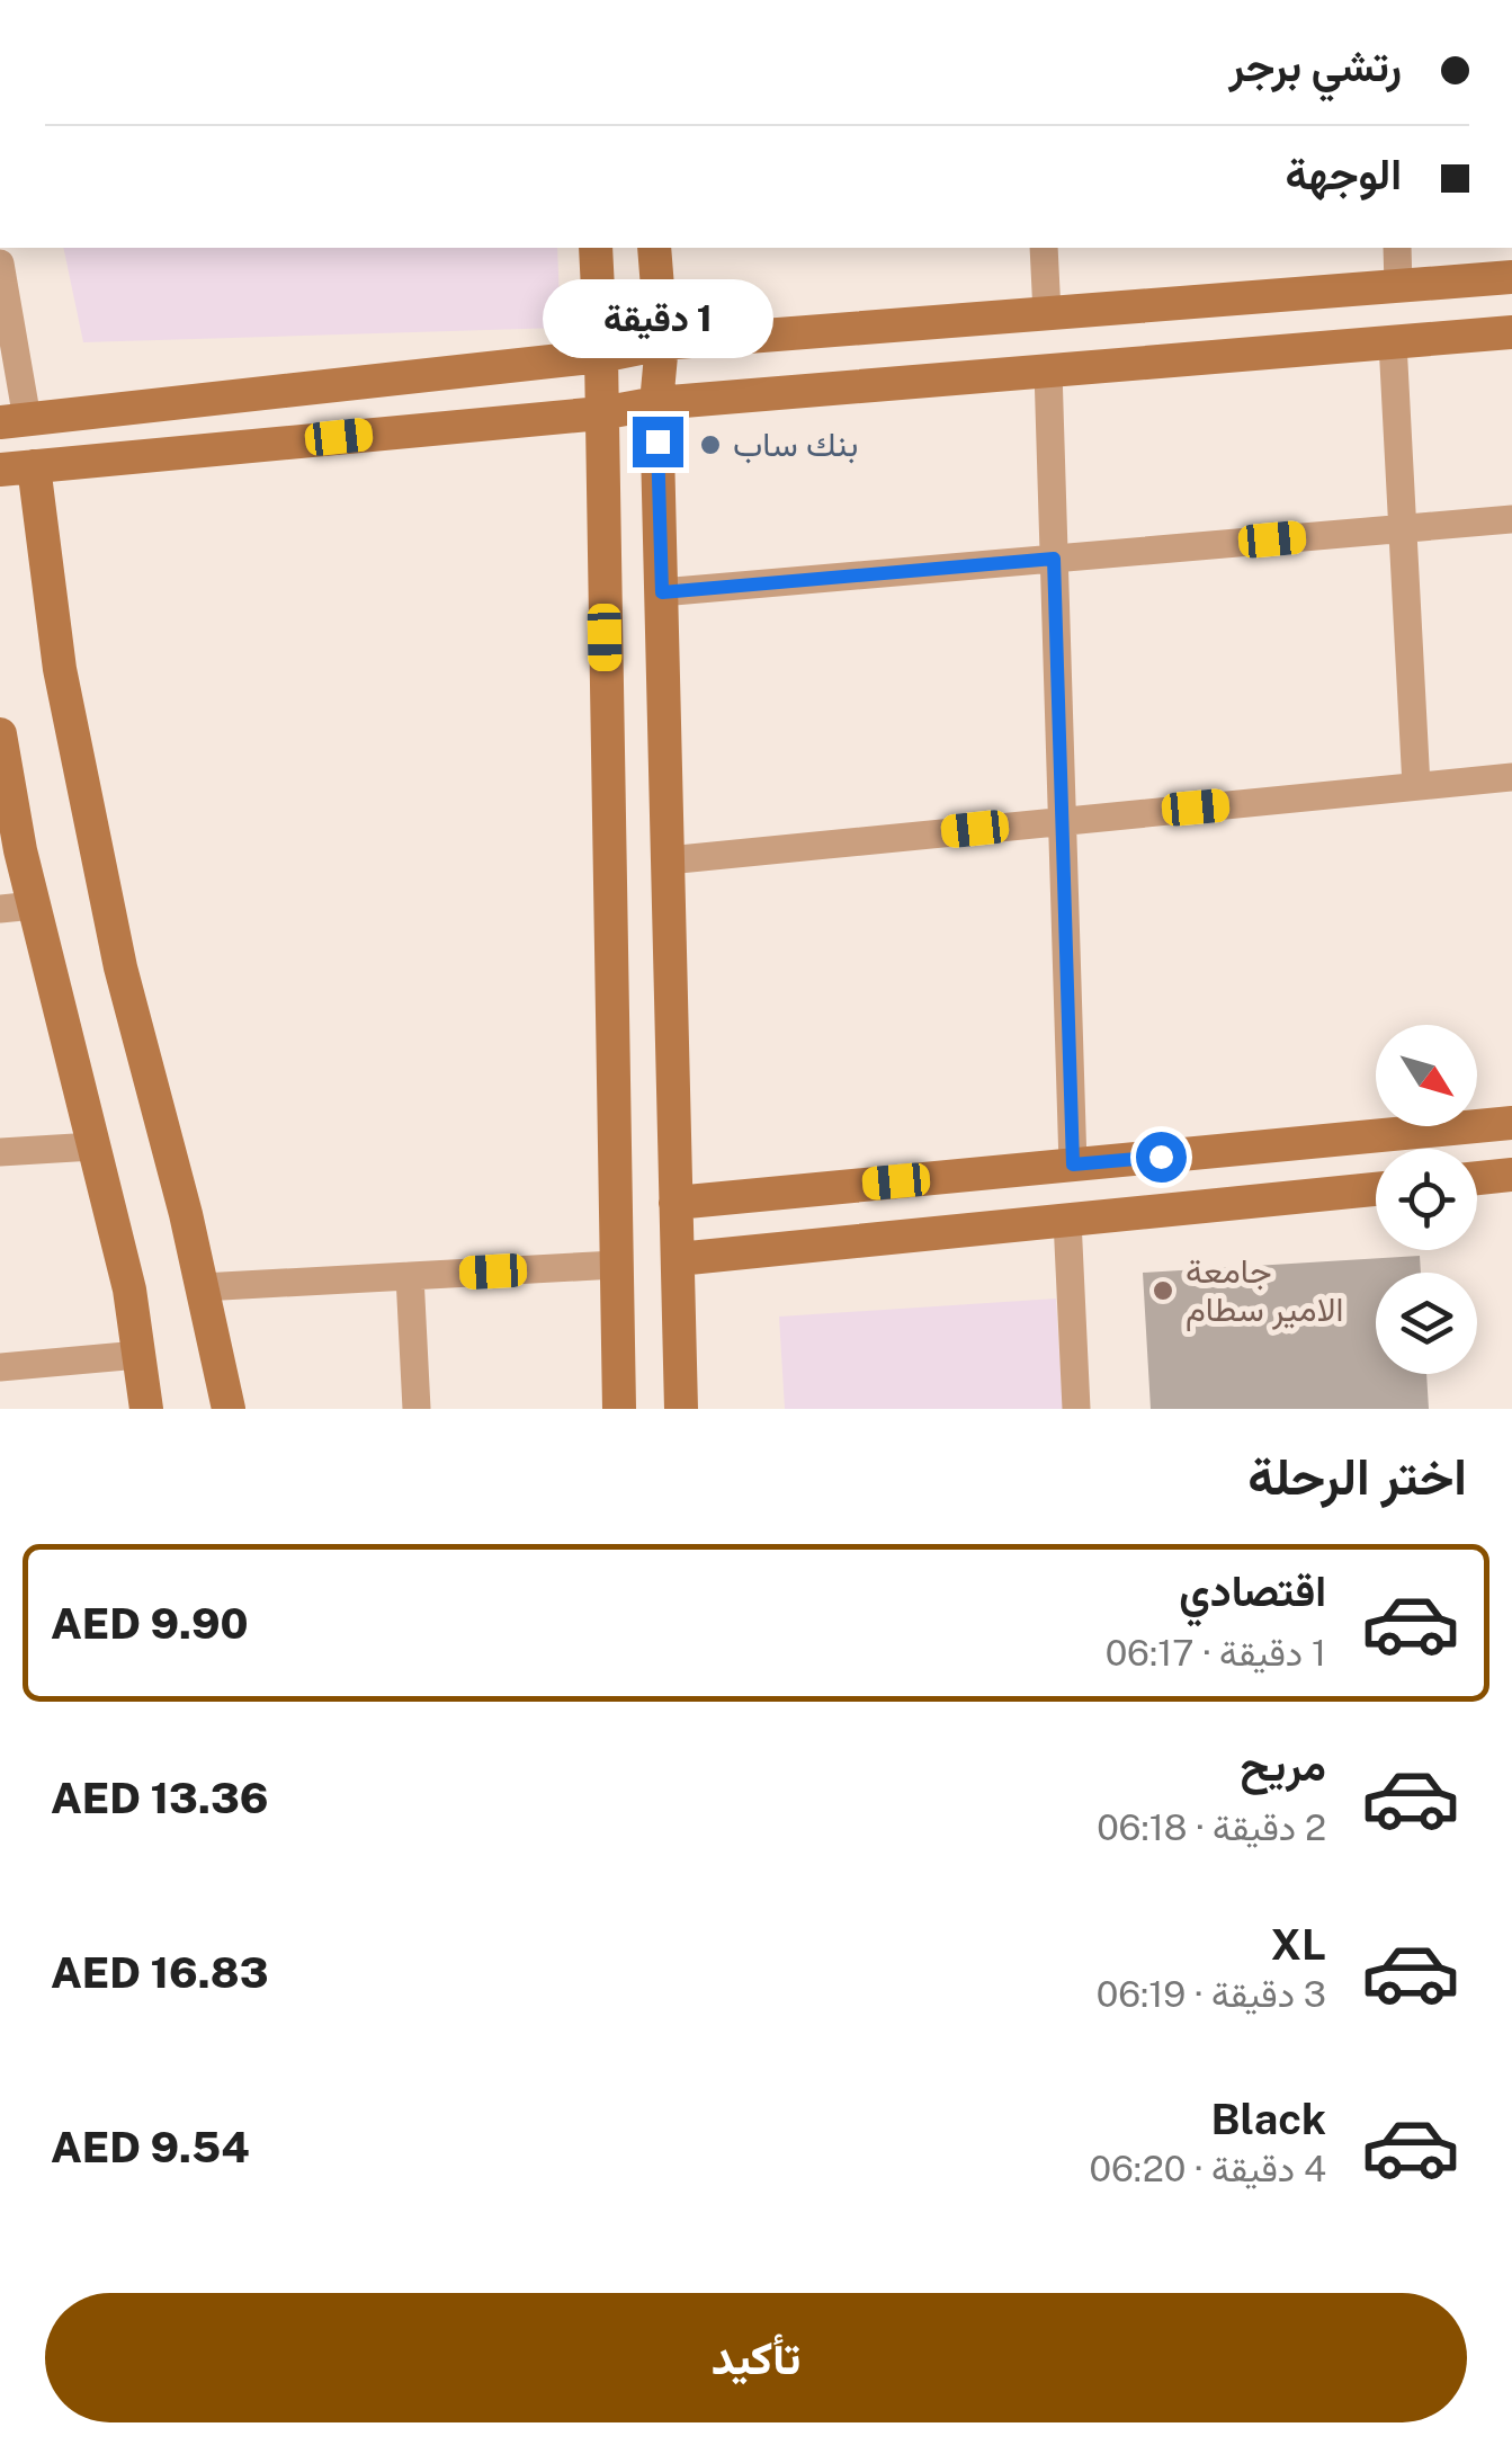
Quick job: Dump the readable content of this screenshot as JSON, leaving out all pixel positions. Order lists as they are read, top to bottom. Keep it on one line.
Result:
{"places":["بنك ساب","جامعة الامير سطام"],"north":"bottom right","page":{"banner":["رتشي برجر","الوجهة"],"bubble":"1 دقيقة","heading":"اختر الرحلة","list":[{"name":"اقتصادي","note":"1 دقيقة · 06:17","value":"AED 9.90"},{"name":"مريح","note":"2 دقيقة · 06:18","value":"AED 13.36"},{"name":"XL","note":"3 دقيقة · 06:19","value":"AED 16.83"},{"name":"Black","note":"4 دقيقة · 06:20","value":"AED 9.54"}],"buttons":"تأكيد"}}
